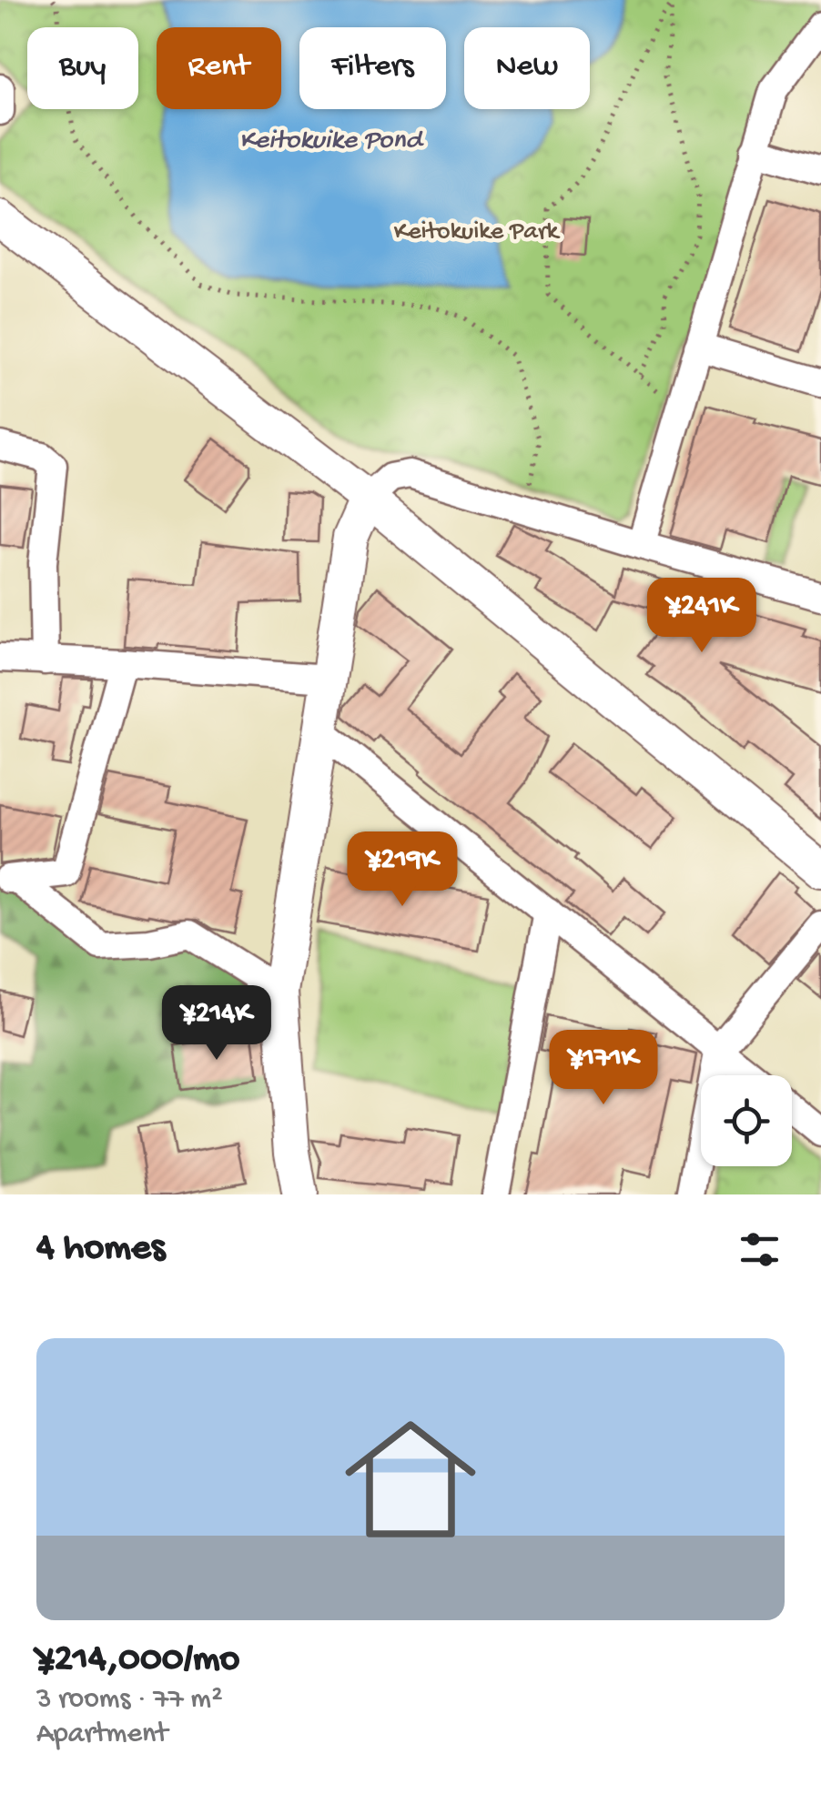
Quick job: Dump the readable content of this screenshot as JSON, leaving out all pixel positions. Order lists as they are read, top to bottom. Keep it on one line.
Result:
{"water":["Keitokuike Pond"],"parks":["Keitokuike Park"],"page":{"chip":["Buy","Rent","Filters","New"],"price":["¥241K","¥219K","¥214K","¥171K"],"heading":"4 homes","list":[{"name":"¥214,000/mo","note":"3 rooms · 77 m² · Apartment"}]}}
